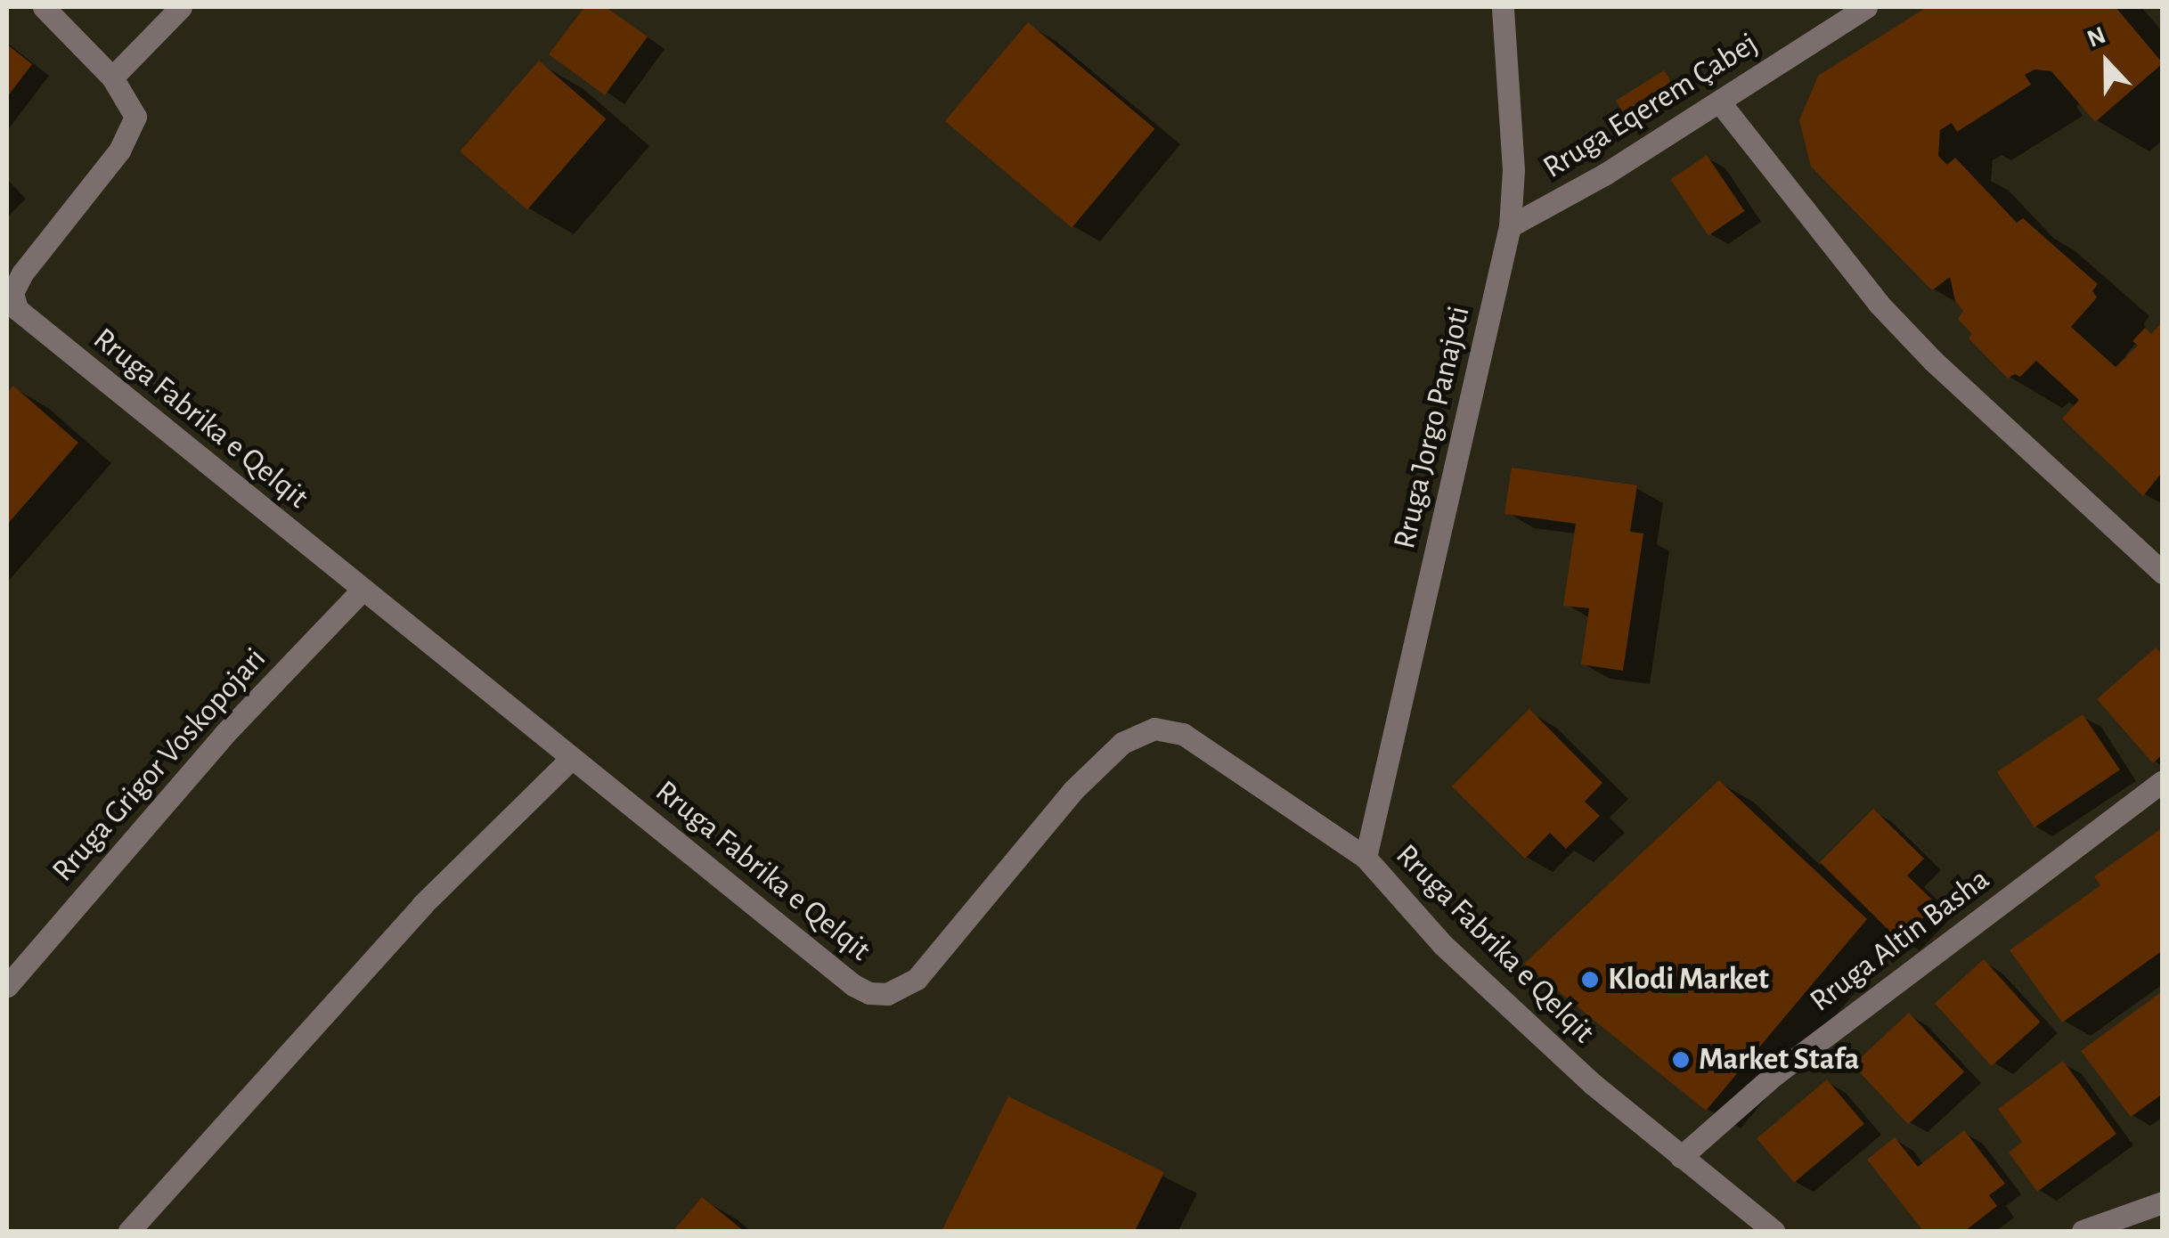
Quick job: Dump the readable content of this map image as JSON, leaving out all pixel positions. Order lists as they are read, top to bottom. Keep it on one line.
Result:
{"streets":{"street":["Rruga Eqerem Çabej","Rruga Fabrika e Qelqit","Rruga Jorgo Panajoti","Rruga Grigor Voskopojari","Rruga Altin Basha"]},"crossings":[["Rruga Eqerem Çabej","Rruga Jorgo Panajoti"],["Rruga Fabrika e Qelqit","Rruga Jorgo Panajoti"],["Rruga Fabrika e Qelqit","Rruga Grigor Voskopojari"],["Rruga Fabrika e Qelqit","Rruga Altin Basha"]],"places":["Klodi Market","Market Stafa"],"north":"top"}
